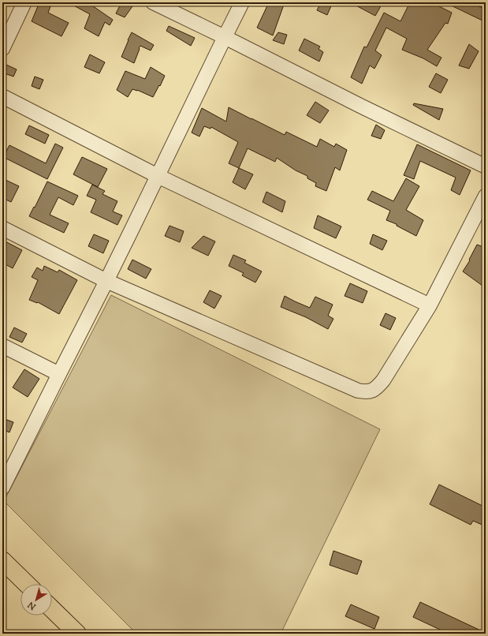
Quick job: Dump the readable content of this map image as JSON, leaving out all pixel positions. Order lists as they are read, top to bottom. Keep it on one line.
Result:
{"north":"bottom left"}
